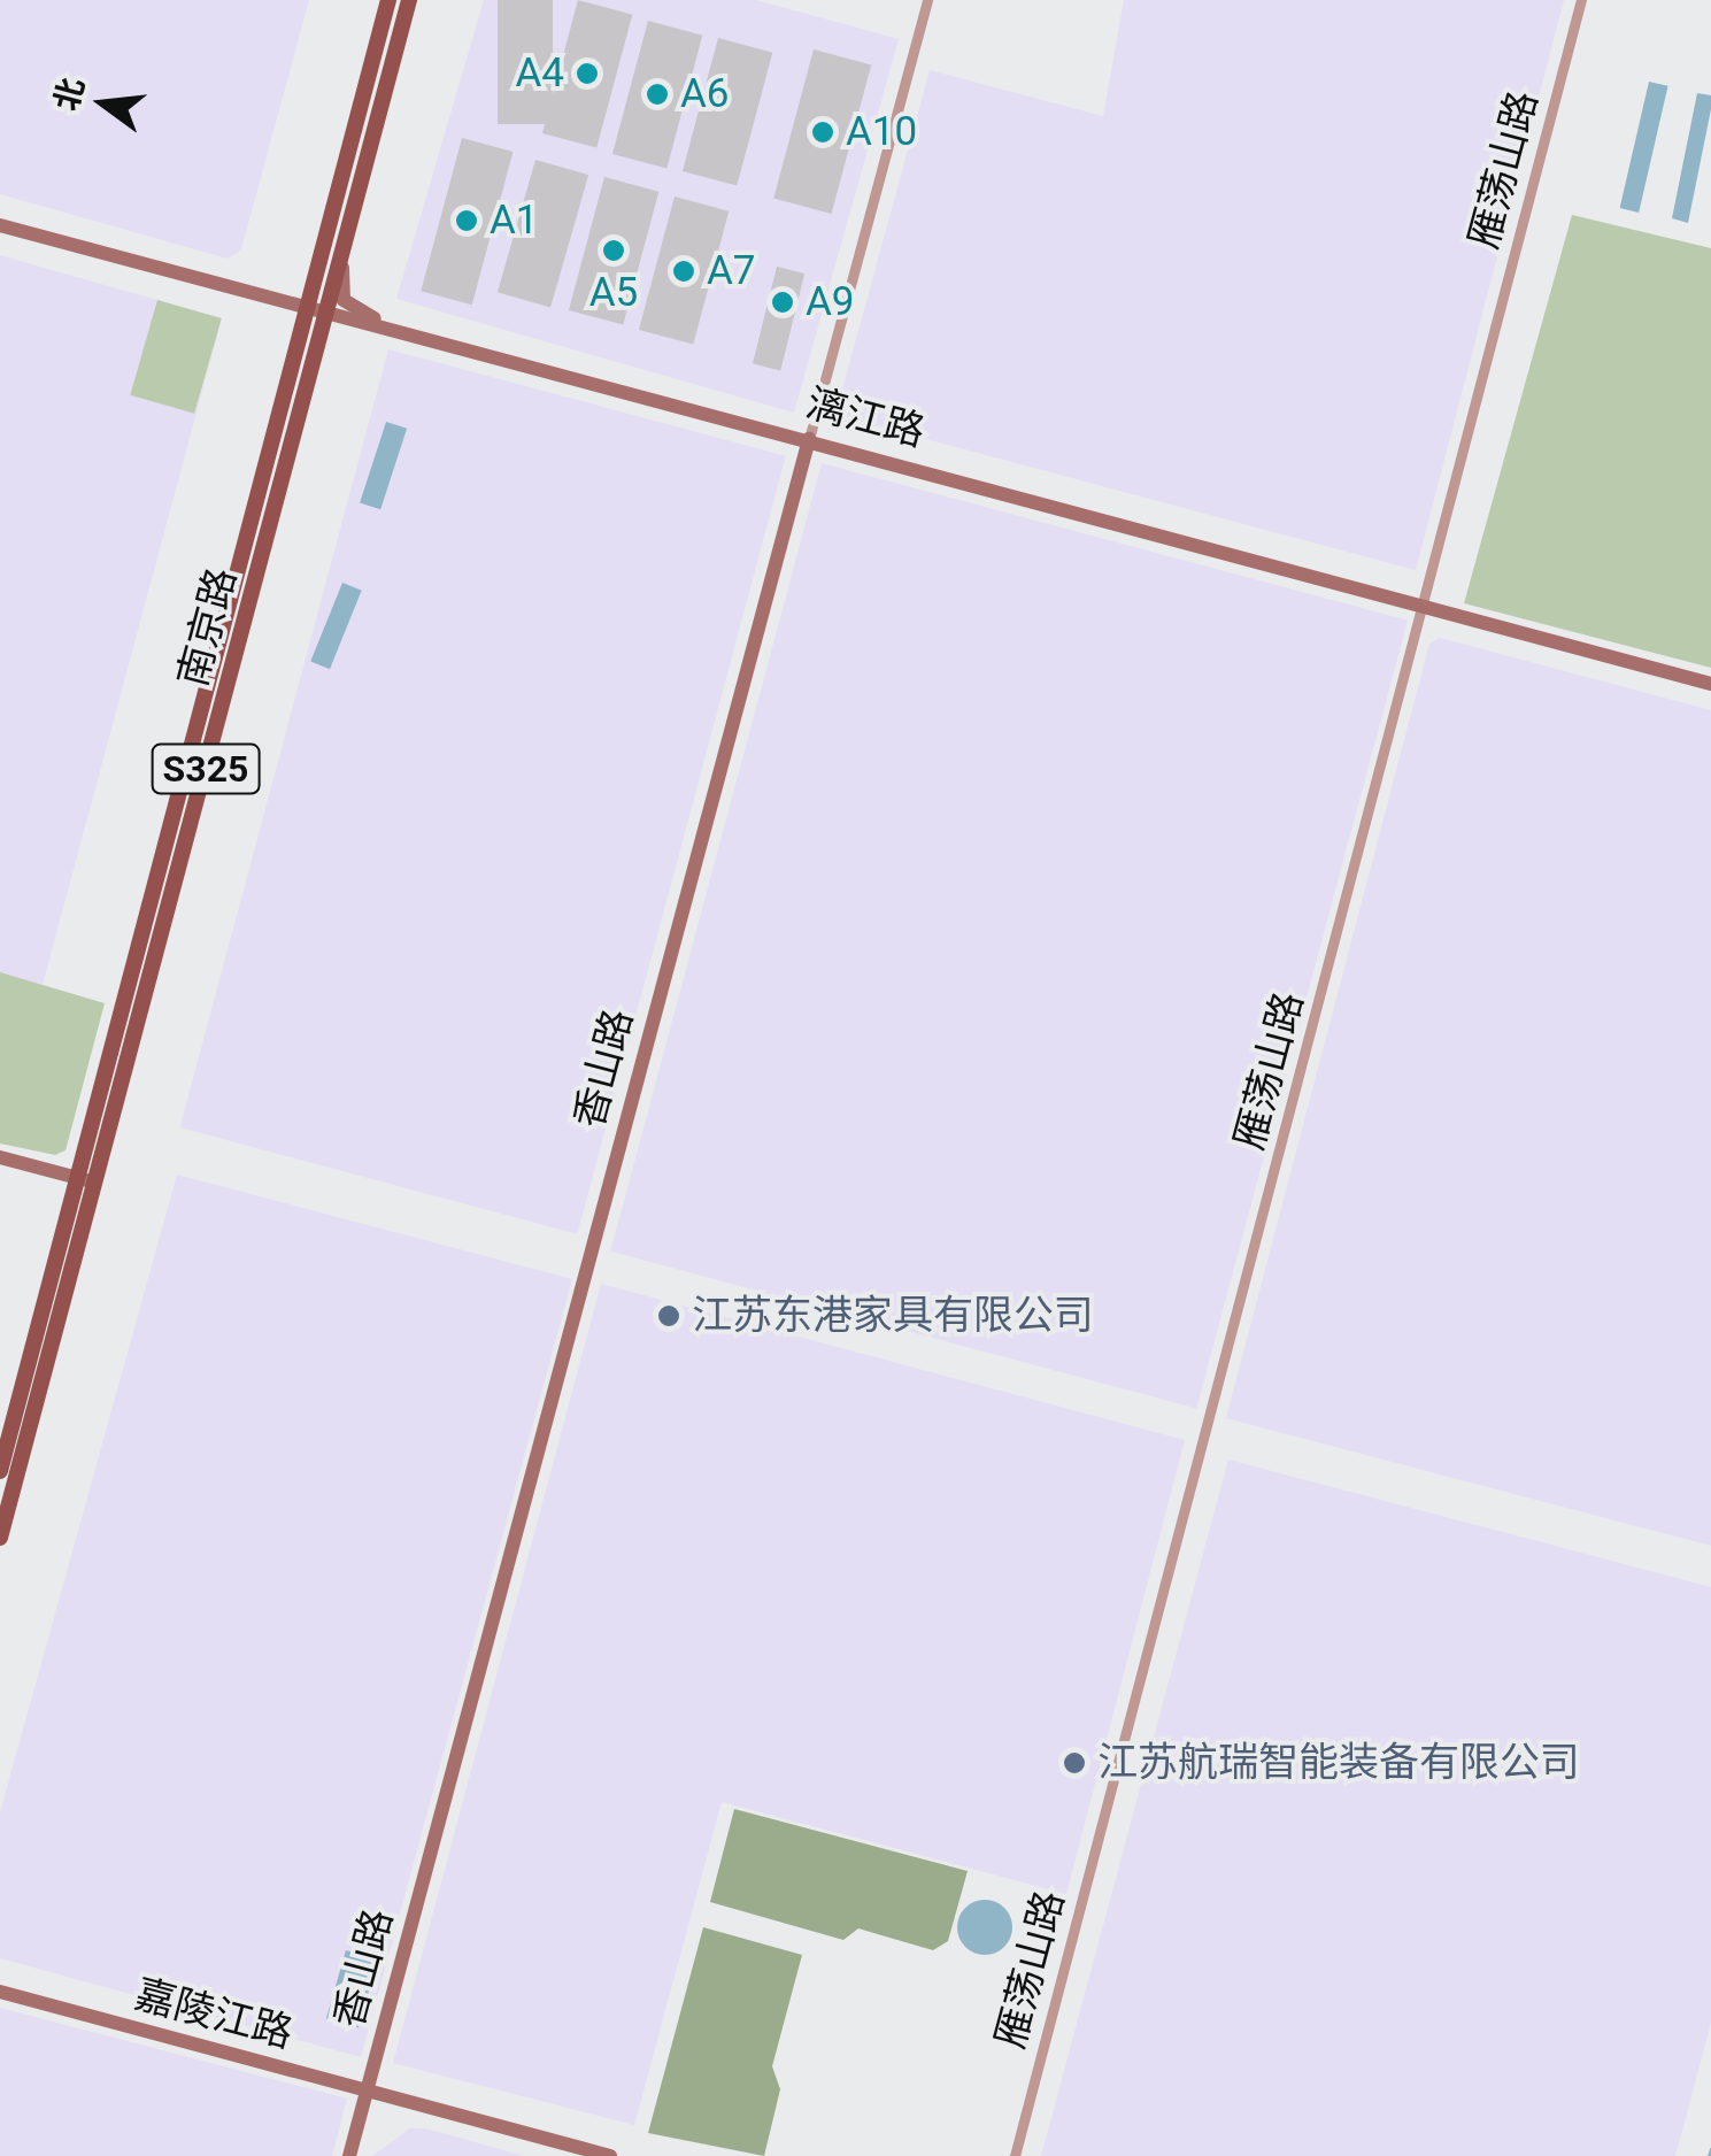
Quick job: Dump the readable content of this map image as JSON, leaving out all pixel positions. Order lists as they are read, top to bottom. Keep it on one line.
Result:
{"streets":{"main road":["南京路","S325"],"street":["雁荡山路","漓江路","香山路","嘉陵江路"]},"crossings":[["雁荡山路","漓江路"],["漓江路","南京路"],["漓江路","香山路"],["香山路","嘉陵江路"]],"places":["A4","A6","A10","A1","A5","A7","A9","江苏东港家具有限公司","江苏航瑞智能装备有限公司"],"north":"left"}
